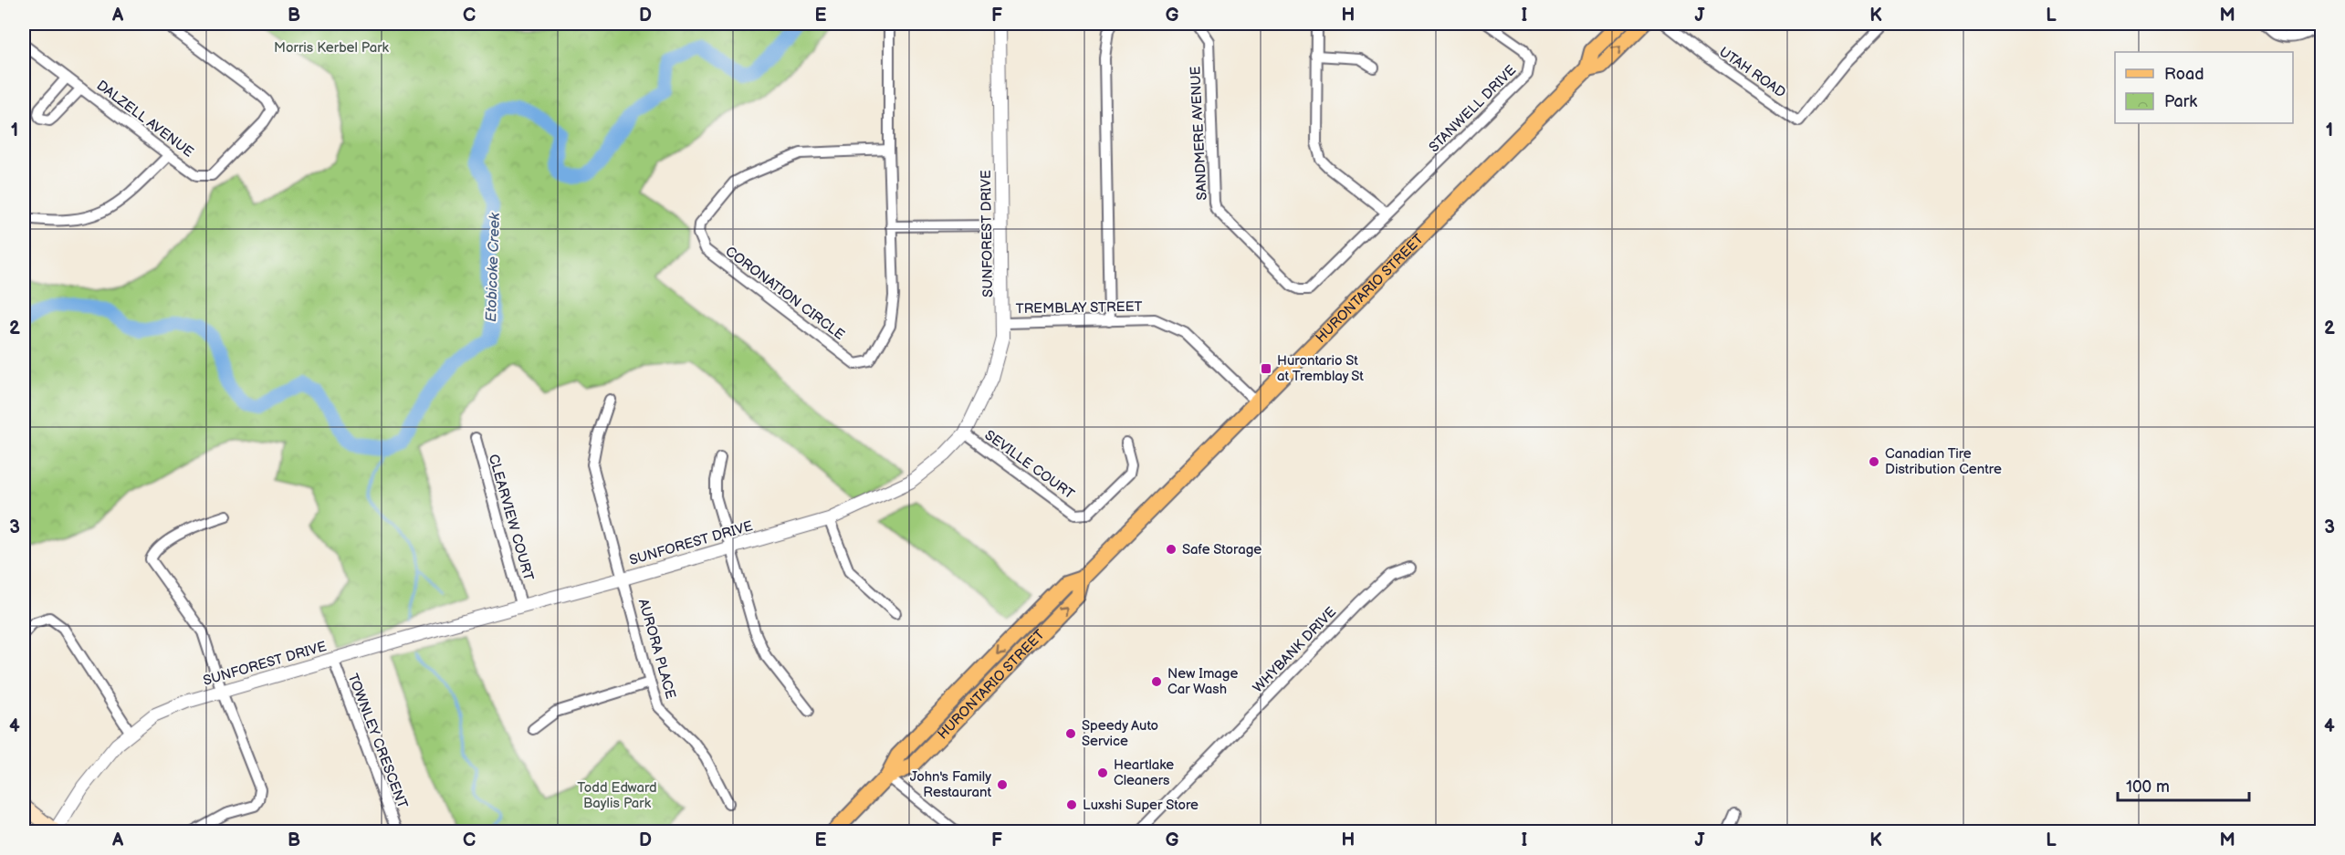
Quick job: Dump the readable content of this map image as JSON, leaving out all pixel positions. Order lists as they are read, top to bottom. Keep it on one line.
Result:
{"streets":{"main road":["HURONTARIO STREET"],"street":["UTAH ROAD","STANWELL DRIVE","DALZELL AVENUE","SANDMERE AVENUE","SUNFOREST DRIVE","CORONATION CIRCLE","TREMBLAY STREET","SEVILLE COURT","CLEARVIEW COURT","AURORA PLACE","WHYBANK DRIVE","TOWNLEY CRESCENT"]},"crossings":[["STANWELL DRIVE","SANDMERE AVENUE"],["SUNFOREST DRIVE","TREMBLAY STREET"],["SUNFOREST DRIVE","SEVILLE COURT"],["SUNFOREST DRIVE","CLEARVIEW COURT"],["SUNFOREST DRIVE","AURORA PLACE"],["SUNFOREST DRIVE","TOWNLEY CRESCENT"],["HURONTARIO STREET","TREMBLAY STREET"]],"water":["Etobicoke Creek"],"parks":["Morris Kerbel Park","Todd Edward Baylis Park"],"places":{"transit":["Hurontario St at Tremblay St"],"other":["Canadian Tire Distribution Centre","Safe Storage","New Image Car Wash","Speedy Auto Service","Heartlake Cleaners","John's Family Restaurant","Luxshi Super Store"]},"legend":["Road","Park"],"scale_bar":"100 m","grid":{"columns":["A","B","C","D","E","F","G","H","I","J","K","L","M"],"rows":["1","2","3","4"]}}
